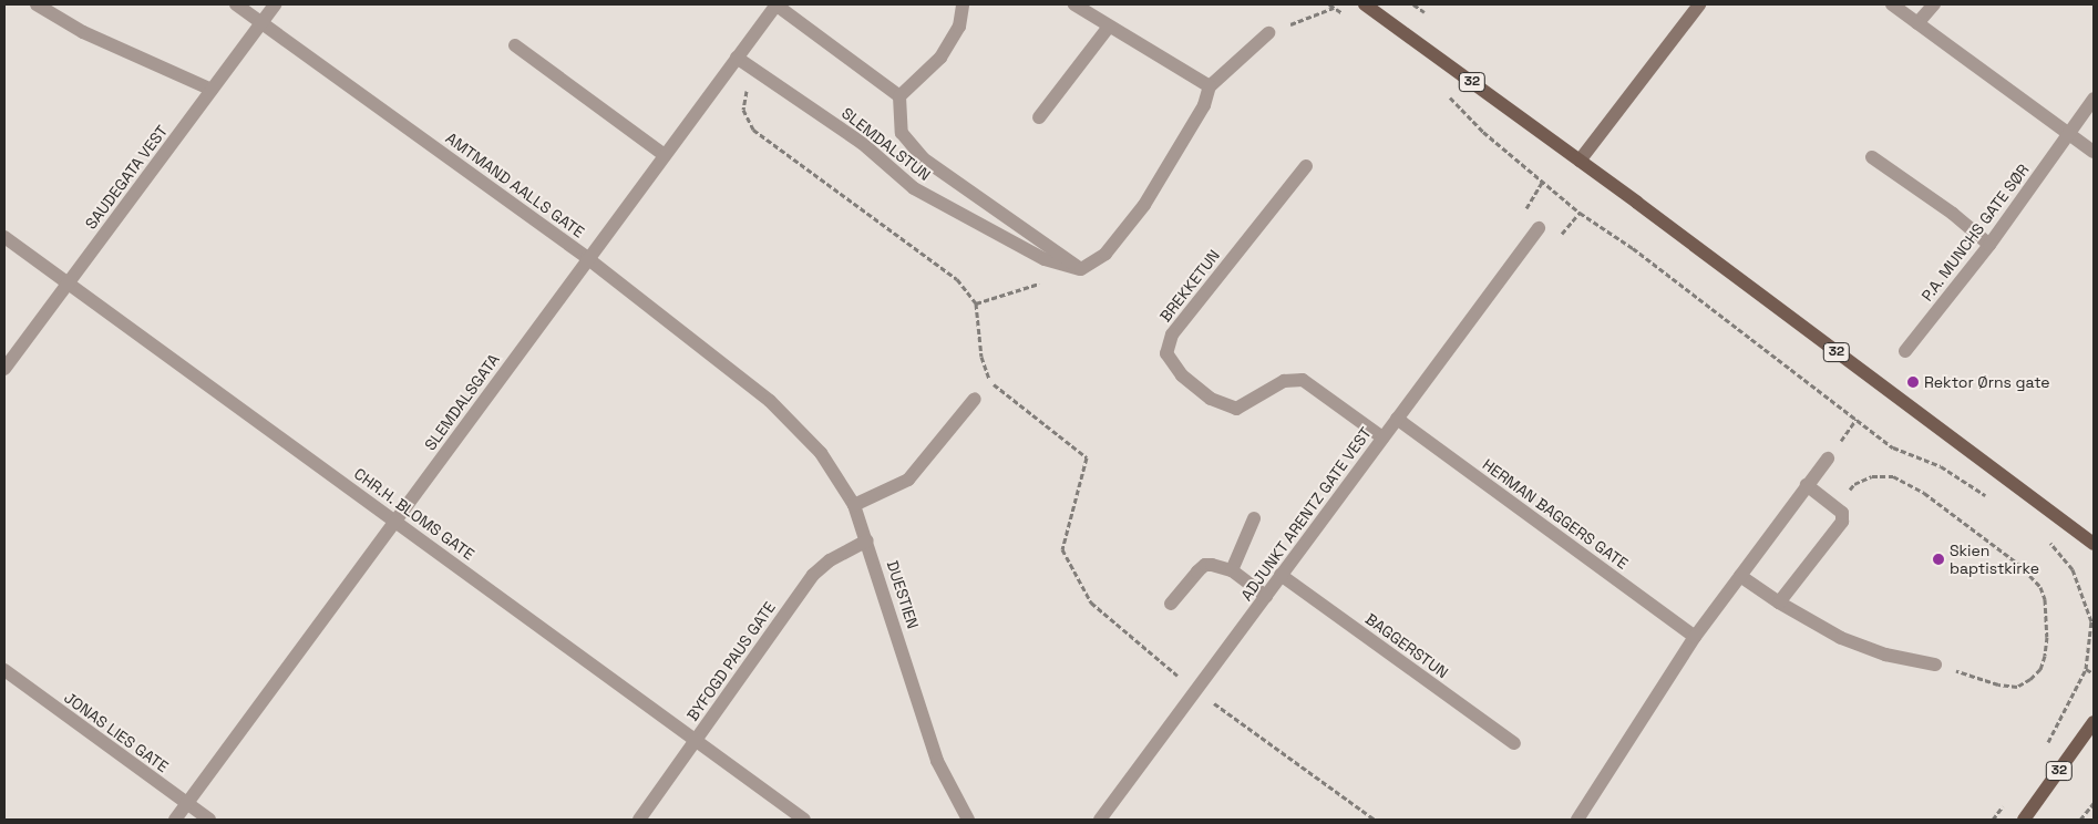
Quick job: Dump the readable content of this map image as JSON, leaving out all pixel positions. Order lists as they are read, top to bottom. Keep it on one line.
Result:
{"streets":{"main road":["32"],"street":["SLEMDALSTUN","SAUDEGATA VEST","AMTMAND AALLS GATE","P.A. MUNCHS GATE SØR","BREKKETUN","SLEMDALSGATA","CHR.H. BLOMS GATE","ADJUNKT ARENTZ GATE VEST","HERMAN BAGGERS GATE","DUESTIEN","BAGGERSTUN","BYFOGD PAUS GATE","JONAS LIES GATE"]},"crossings":[["SLEMDALSTUN","SLEMDALSGATA"],["SAUDEGATA VEST","AMTMAND AALLS GATE"],["SAUDEGATA VEST","CHR.H. BLOMS GATE"],["AMTMAND AALLS GATE","SLEMDALSGATA"],["AMTMAND AALLS GATE","DUESTIEN"],["BREKKETUN","ADJUNKT ARENTZ GATE VEST"],["SLEMDALSGATA","CHR.H. BLOMS GATE"],["SLEMDALSGATA","JONAS LIES GATE"],["CHR.H. BLOMS GATE","BYFOGD PAUS GATE"],["ADJUNKT ARENTZ GATE VEST","HERMAN BAGGERS GATE"],["ADJUNKT ARENTZ GATE VEST","BAGGERSTUN"],["DUESTIEN","BYFOGD PAUS GATE"]],"places":["Rektor Ørns gate","Skien baptistkirke"]}
